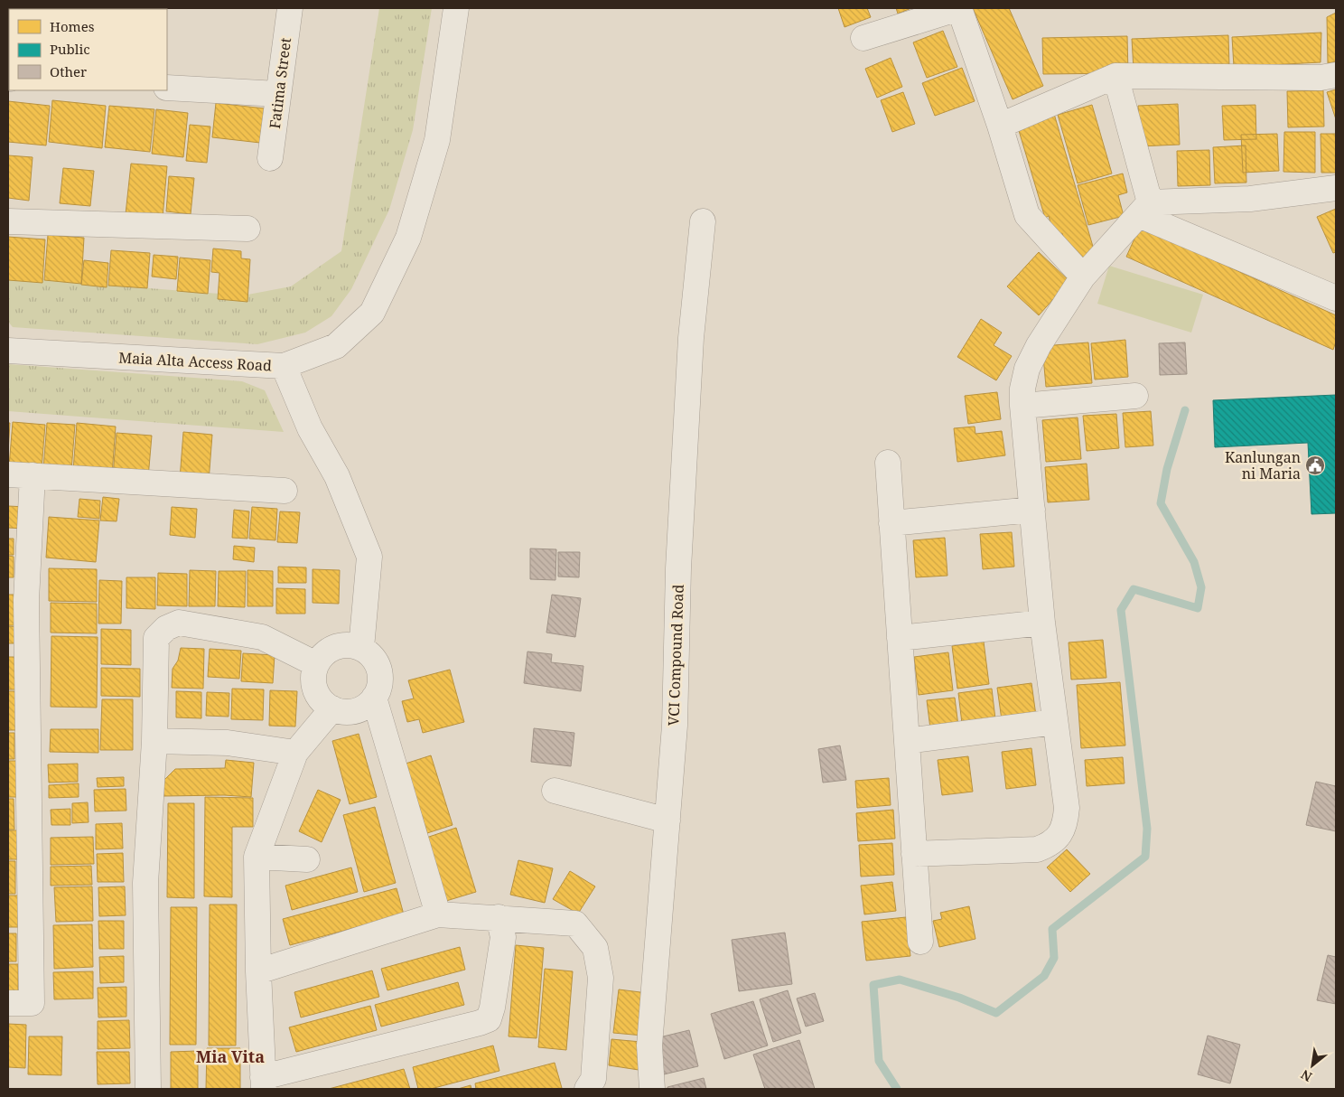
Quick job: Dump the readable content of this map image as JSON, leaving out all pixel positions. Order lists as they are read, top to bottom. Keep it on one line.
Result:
{"streets":{"street":["Fatima Street","Maia Alta Access Road","VCI Compound Road"]},"districts":["Mia Vita"],"places":{"public building":["Kanlungan ni Maria"]},"legend":["Homes","Public","Other"],"north":"bottom left"}
